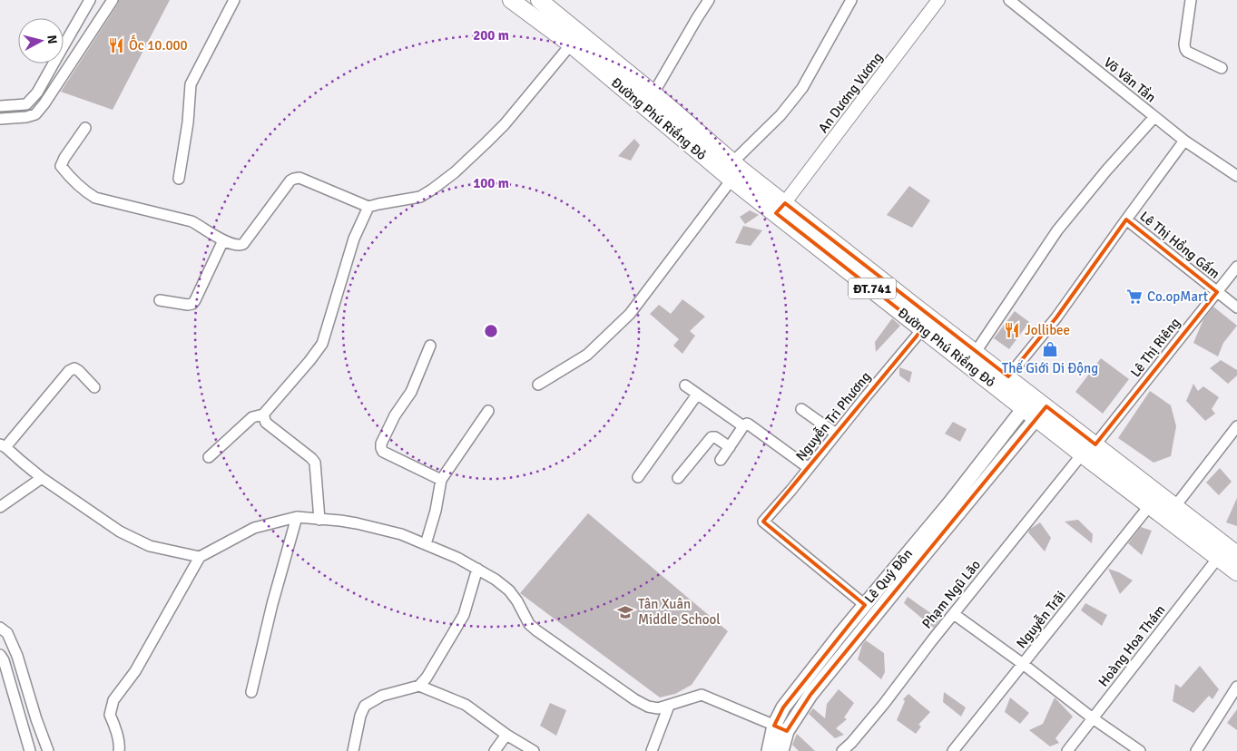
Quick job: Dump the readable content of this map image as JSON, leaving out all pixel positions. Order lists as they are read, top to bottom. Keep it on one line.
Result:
{"streets":{"main road":["Đường Phú Riềng Đỏ","ĐT.741","Lê Quý Đôn"],"street":["Võ Văn Tần","An Dương Vương","Lê Thị Hồng Gấm","Lê Thị Riêng","Nguyễn Tri Phương","Phạm Ngũ Lão","Nguyễn Trãi","Hoàng Hoa Thám"]},"crossings":[["An Dương Vương","Đường Phú Riềng Đỏ"],["Đường Phú Riềng Đỏ","Lê Thị Riêng"],["Đường Phú Riềng Đỏ","Nguyễn Tri Phương"],["Đường Phú Riềng Đỏ","Lê Quý Đôn"],["Đường Phú Riềng Đỏ","Phạm Ngũ Lão"],["Đường Phú Riềng Đỏ","Nguyễn Trãi"],["Đường Phú Riềng Đỏ","Hoàng Hoa Thám"],["Lê Thị Hồng Gấm","Lê Thị Riêng"],["Nguyễn Tri Phương","Lê Quý Đôn"]],"places":{"restaurant":["Ốc 10.000","Jollibee"],"supermarket":["Co.opMart"],"shop":["Thế Giới Di Động"],"school or university":["Tân Xuân Middle School"]},"north":"right","rings":["200 m","100 m"]}
